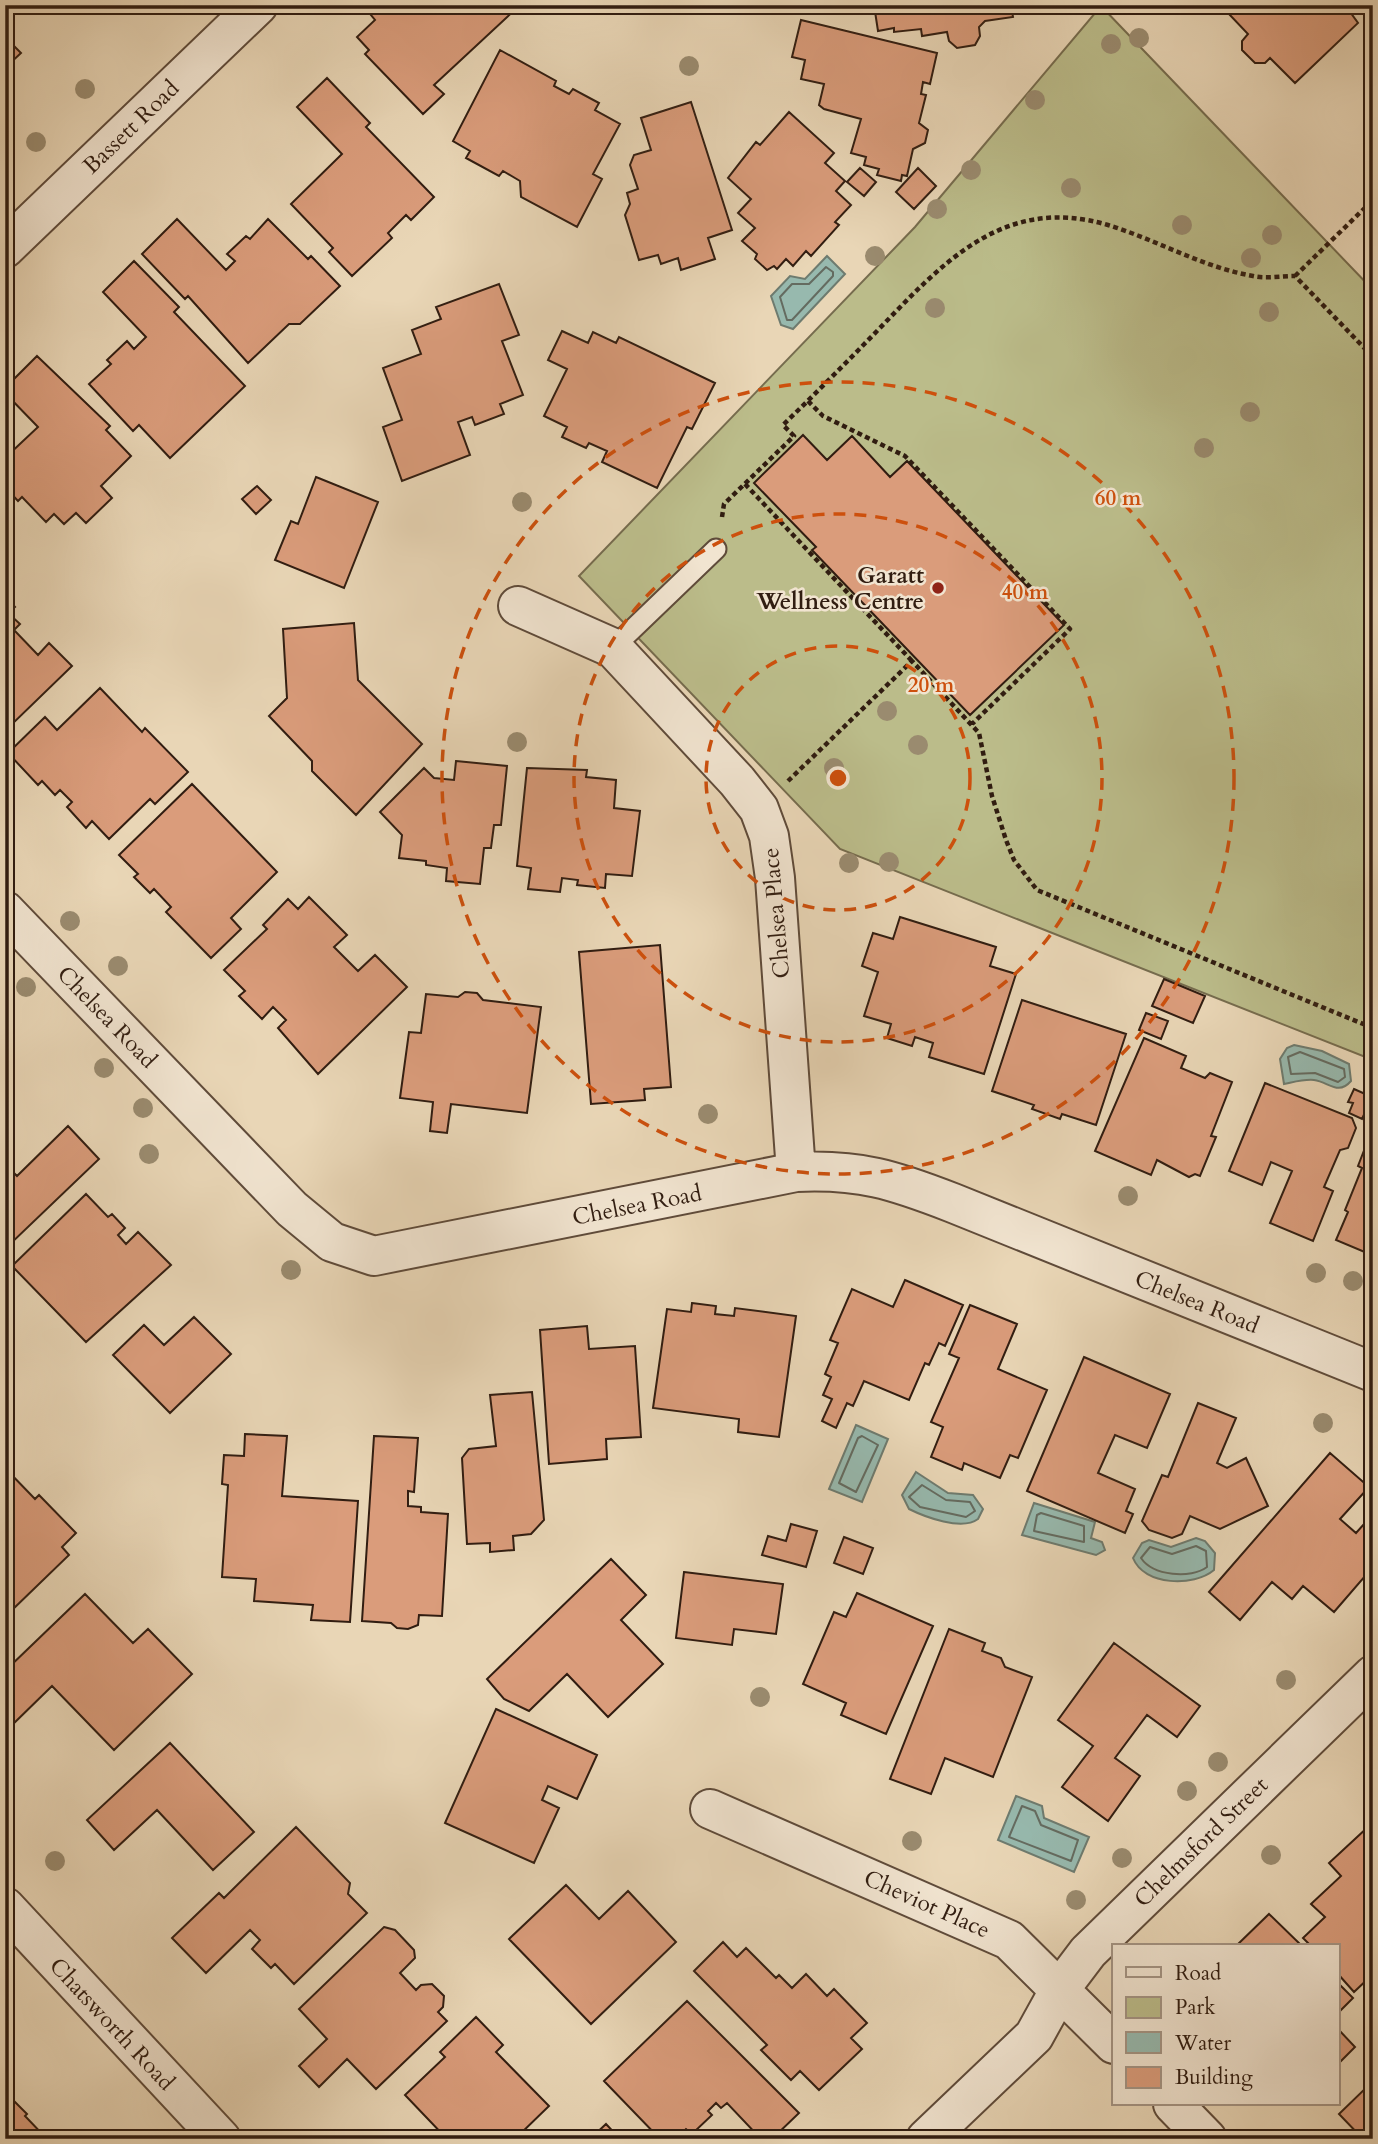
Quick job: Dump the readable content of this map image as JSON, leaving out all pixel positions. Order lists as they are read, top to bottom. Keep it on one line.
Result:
{"streets":{"street":["Bassett Road","Chelsea Place","Chelsea Road","Chelmsford Street","Cheviot Place","Chatsworth Road"]},"crossings":[["Chelsea Place","Chelsea Road"],["Chelmsford Street","Cheviot Place"]],"places":["Garatt Wellness Centre"],"legend":["Road","Park","Water","Building"],"rings":["60 m","40 m","20 m"]}
